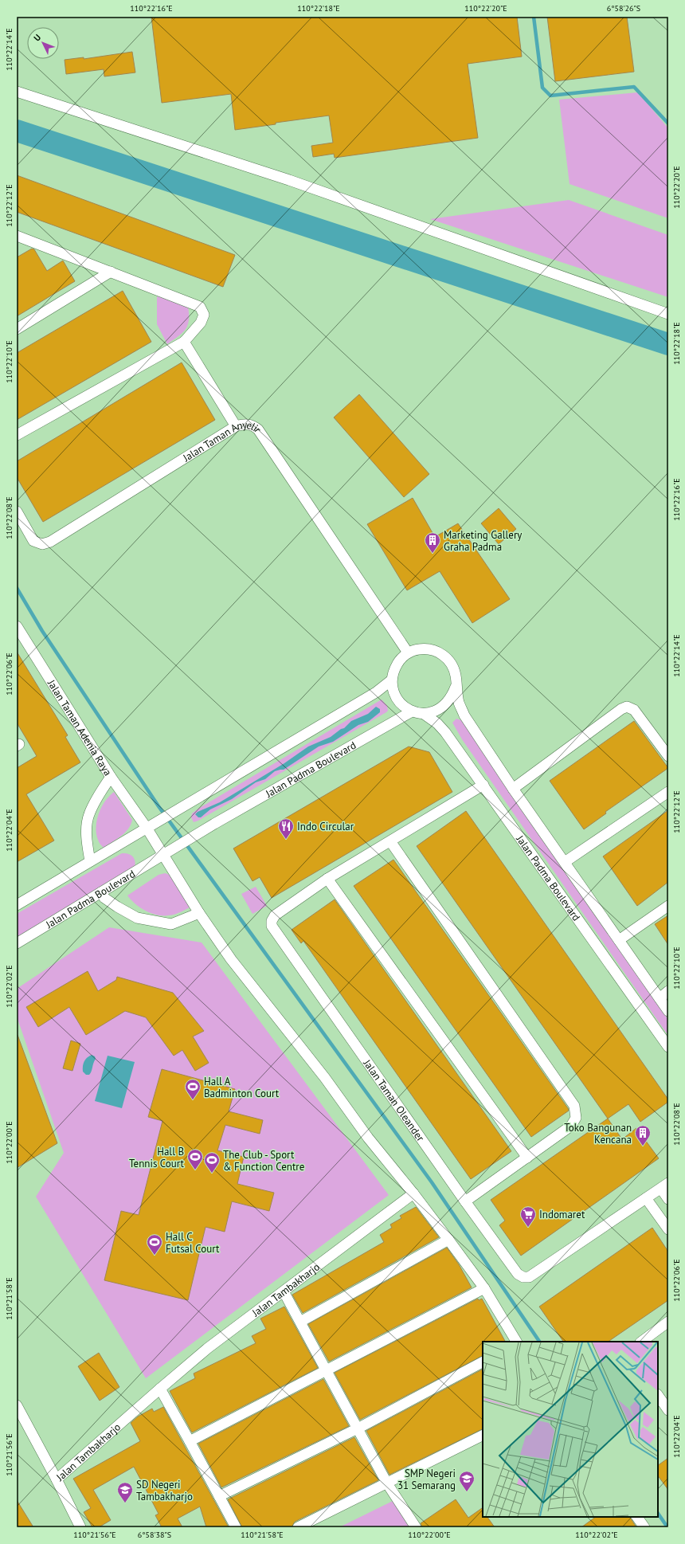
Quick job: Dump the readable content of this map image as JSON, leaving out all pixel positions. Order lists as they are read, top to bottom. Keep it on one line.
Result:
{"streets":{"street":["Jalan Taman Anyelir","Jalan Taman Adenia Raya","Jalan Padma Boulevard","Jalan Taman Oleander","Jalan Tambakharjo"]},"crossings":[["Jalan Taman Anyelir","Jalan Padma Boulevard"],["Jalan Taman Adenia Raya","Jalan Padma Boulevard"],["Jalan Taman Adenia Raya","Jalan Tambakharjo"]],"places":{"building":["Marketing Gallery Graha Padma","Toko Bangunan Kencana"],"restaurant":["Indo Circular"],"sports":["Hall A Badminton Court","Hall B Tennis Court","The Club - Sport & Function Centre","Hall C Futsal Court"],"supermarket":["Indomaret"],"school or university":["SMP Negeri 31 Semarang","SD Negeri Tambakharjo"]},"north":"top left","coordinates":["110°22'16\"E","110°22'18\"E","110°22'20\"E","6°58'26\"S","110°22'14\"E","110°22'12\"E","110°22'10\"E","110°22'08\"E","110°22'06\"E","110°22'04\"E","110°22'02\"E","110°22'00\"E","110°21'58\"E","110°21'56\"E","6°58'38\"S"]}
